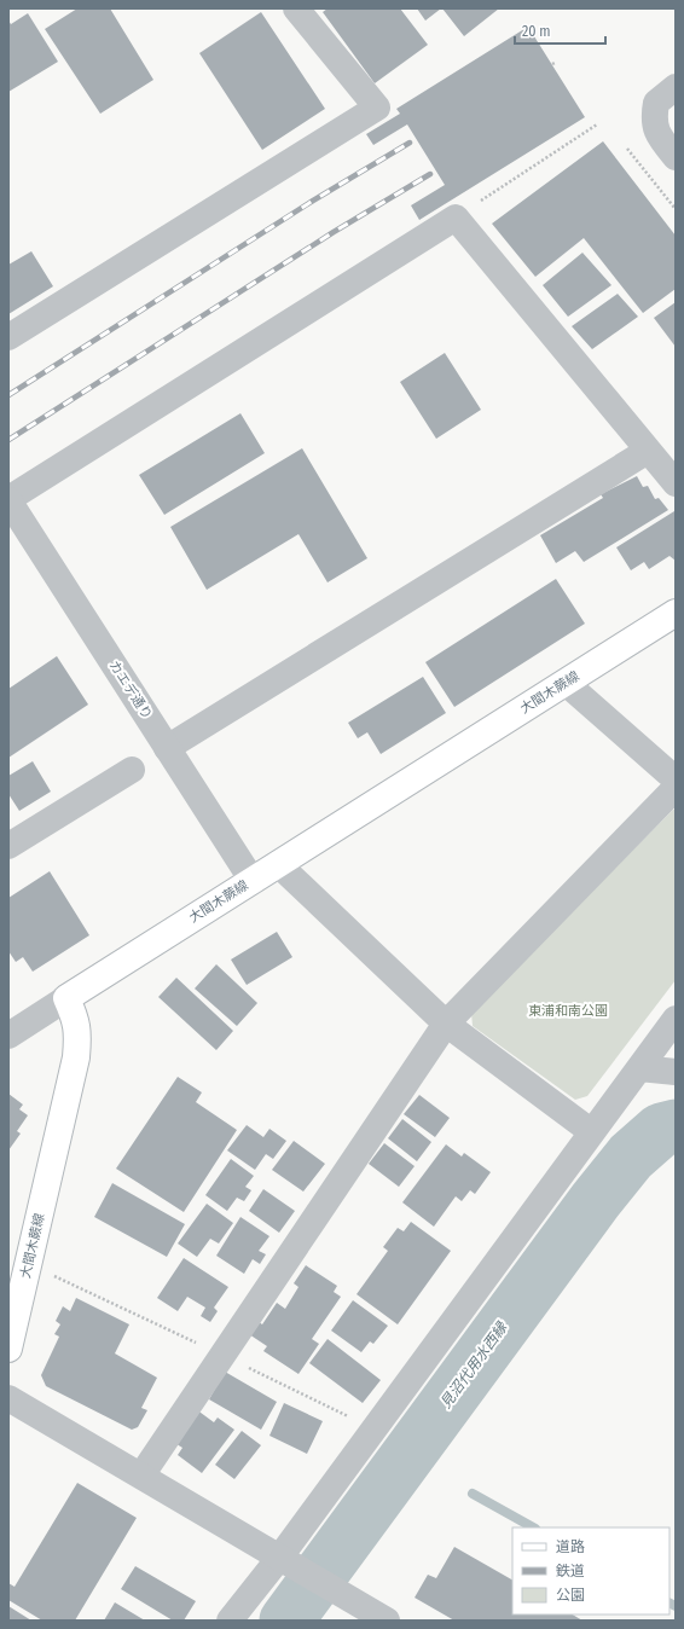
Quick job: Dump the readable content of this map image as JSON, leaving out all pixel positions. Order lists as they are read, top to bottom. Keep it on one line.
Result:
{"streets":{"main road":["大間木蕨線"],"street":["カエデ通り"]},"crossings":[["カエデ通り","大間木蕨線"]],"water":["見沼代用水西縁"],"parks":["東浦和南公園"],"legend":["道路","鉄道","公園"],"scale_bar":"20 m"}
